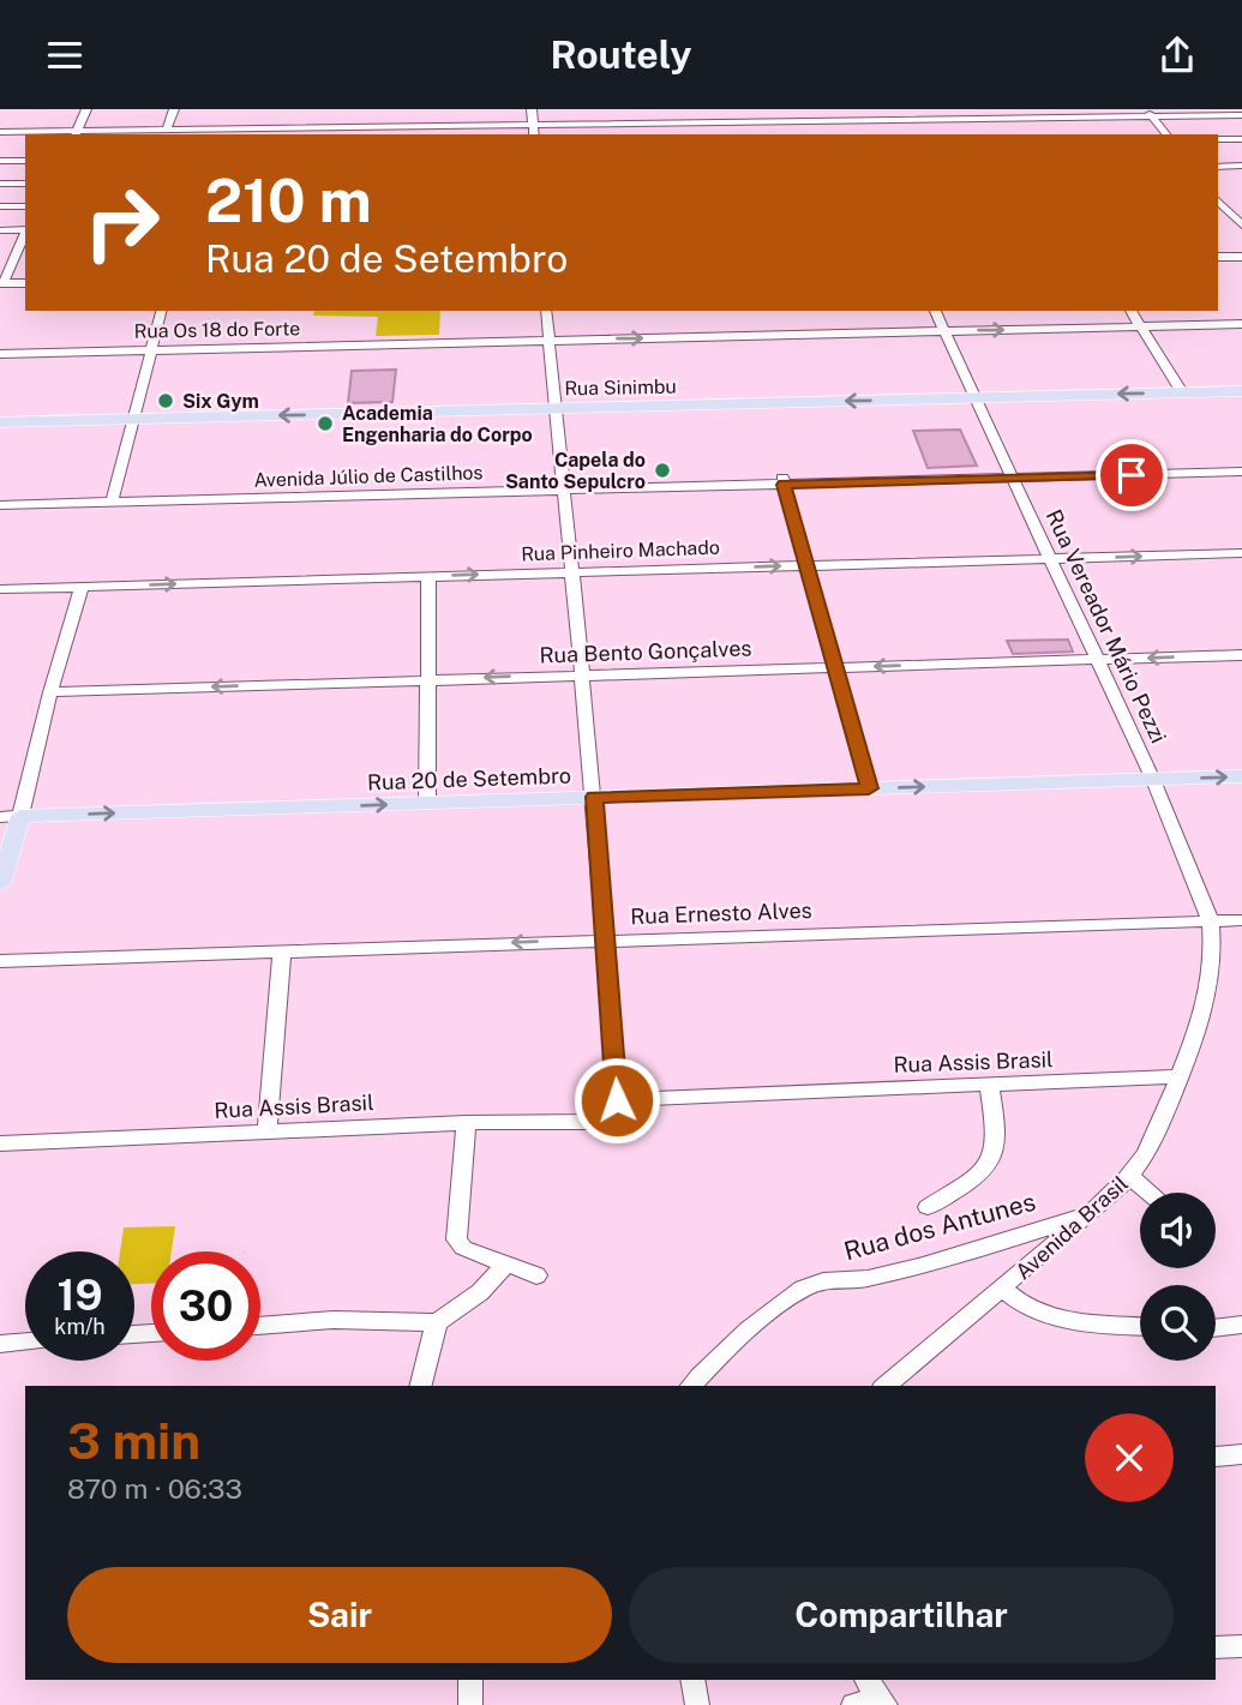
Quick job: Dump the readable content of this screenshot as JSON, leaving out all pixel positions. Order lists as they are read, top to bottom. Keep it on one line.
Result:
{"streets":{"main road":["Rua Sinimbu","Rua 20 de Setembro"],"street":["Rua Os 18 do Forte","Avenida Júlio de Castilhos","Rua Pinheiro Machado","Rua Vereador Mário Pezzi","Rua Bento Gonçalves","Rua Ernesto Alves","Rua Assis Brasil","Rua dos Antunes","Avenida Brasil"]},"crossings":[["Rua Os 18 do Forte","Rua Vereador Mário Pezzi"],["Rua Sinimbu","Rua Vereador Mário Pezzi"],["Avenida Júlio de Castilhos","Rua Vereador Mário Pezzi"],["Rua Pinheiro Machado","Rua Vereador Mário Pezzi"],["Rua Vereador Mário Pezzi","Rua Bento Gonçalves"],["Rua Vereador Mário Pezzi","Rua 20 de Setembro"],["Rua Vereador Mário Pezzi","Rua Ernesto Alves"],["Rua Vereador Mário Pezzi","Avenida Brasil"],["Rua Ernesto Alves","Avenida Brasil"],["Rua Assis Brasil","Avenida Brasil"],["Rua dos Antunes","Avenida Brasil"]],"one_way":["Rua Os 18 do Forte","Rua Sinimbu","Rua Pinheiro Machado","Rua Bento Gonçalves","Rua 20 de Setembro"],"places":["Six Gym","Academia Engenharia do Corpo","Capela do Santo Sepulcro"],"page":{"header":"Routely","turn":["210 m","Rua 20 de Setembro"],"speed":"19 km/h","limit":"30","heading":["3 min","870 m · 06:33"],"buttons":["Sair","Compartilhar"]}}
